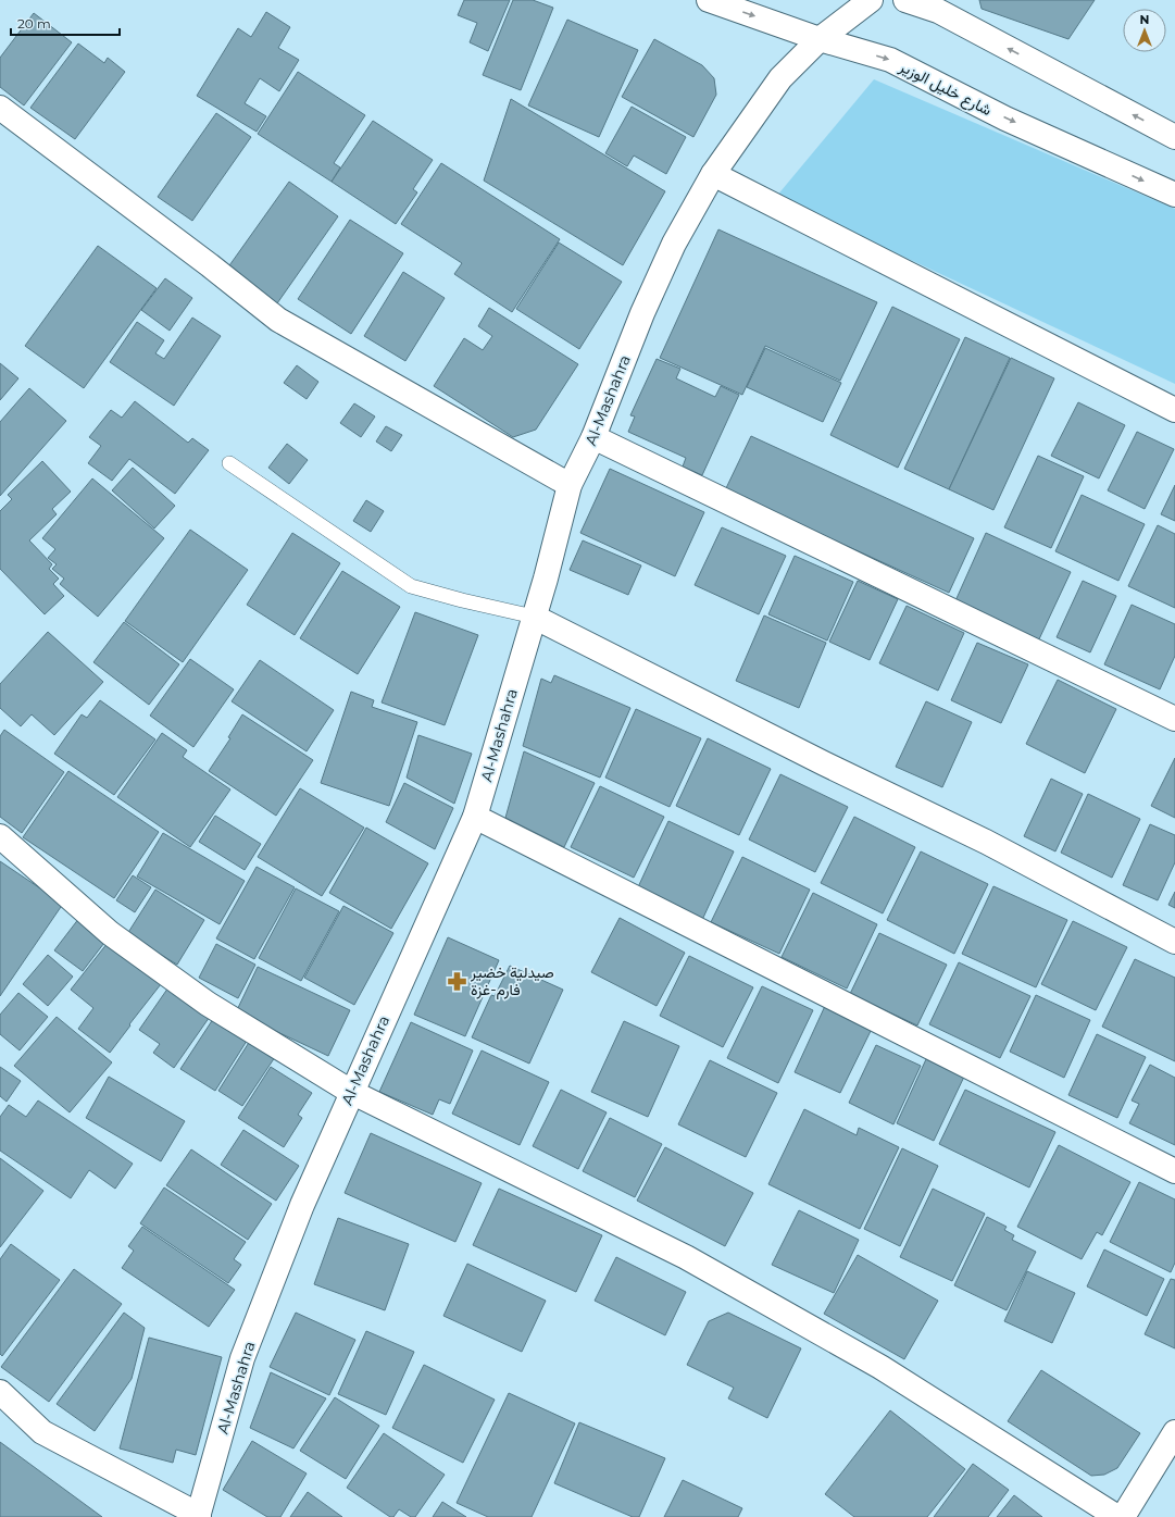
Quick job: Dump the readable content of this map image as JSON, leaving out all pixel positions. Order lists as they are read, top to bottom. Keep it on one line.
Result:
{"streets":{"street":["شارع خليل الوزير","Al-Mashahra"]},"crossings":[["شارع خليل الوزير","Al-Mashahra"]],"places":{"pharmacy":["صيدلية خضير فارم-غزة"]},"scale_bar":"20 m","north":"top"}
